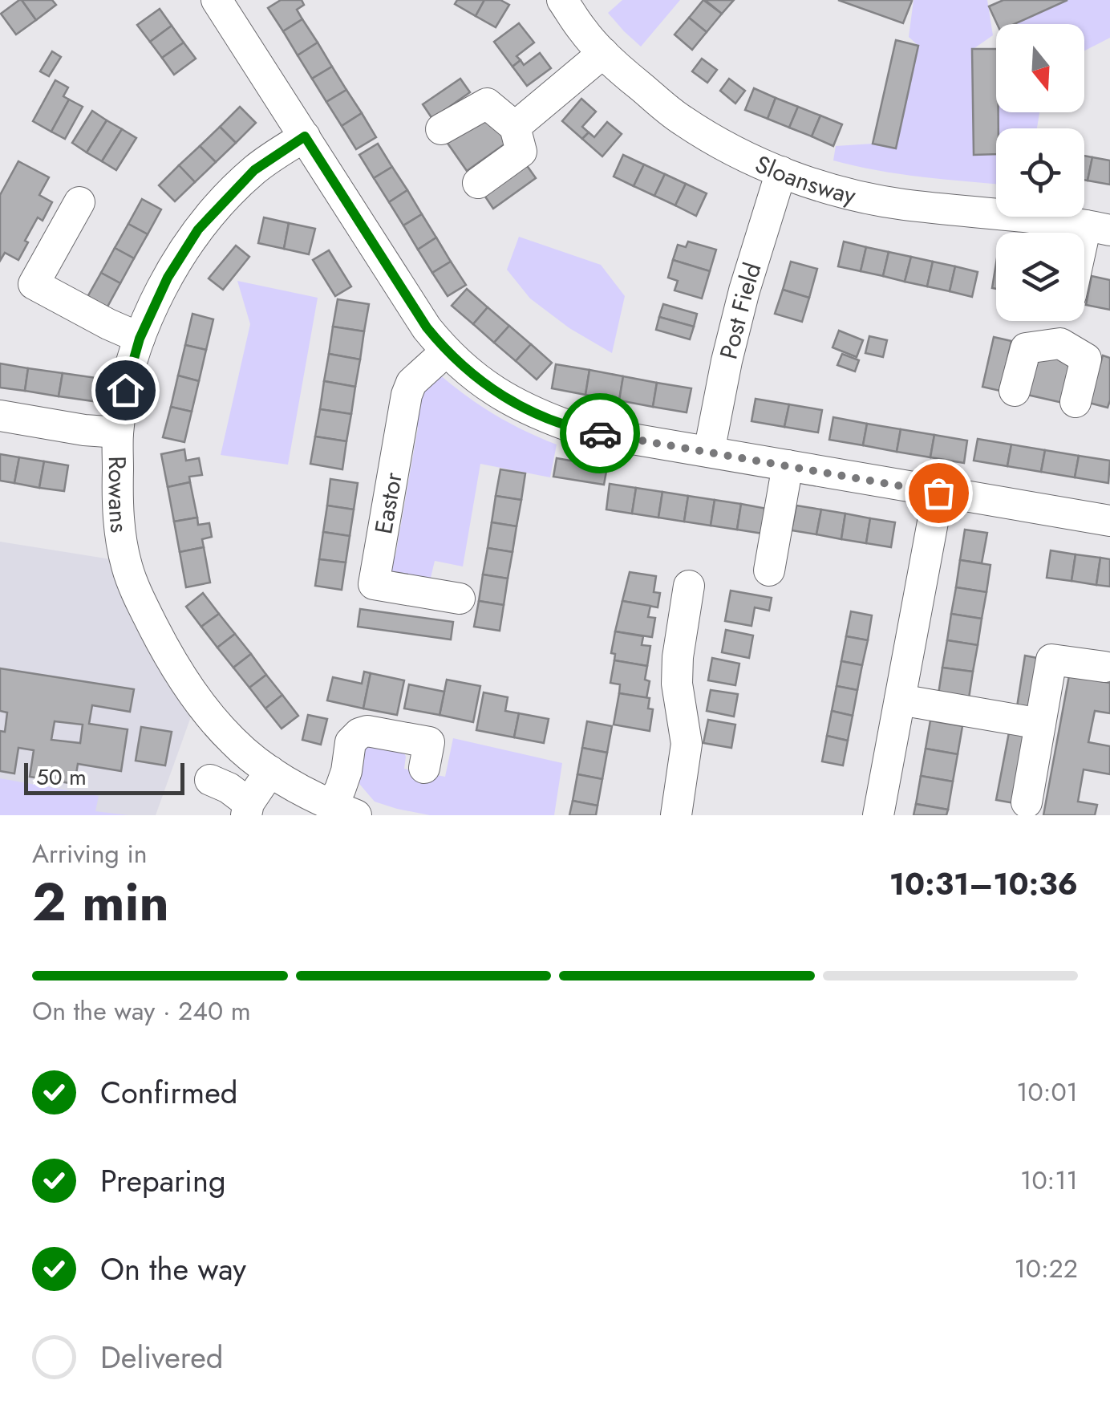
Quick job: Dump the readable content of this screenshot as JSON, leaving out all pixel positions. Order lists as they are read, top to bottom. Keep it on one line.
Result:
{"streets":{"street":["Sloansway","Post Field","Rowans","Eastor"]},"crossings":[["Sloansway","Post Field"]],"scale_bar":"50 m","north":"bottom","page":{"scale":"50 m","heading":["2 min","Arriving in","10:31–10:36"],"bar":"On the way · 240 m","list":[["Confirmed","10:01"],["Preparing","10:11"],["On the way","10:22"],"Delivered"]}}
